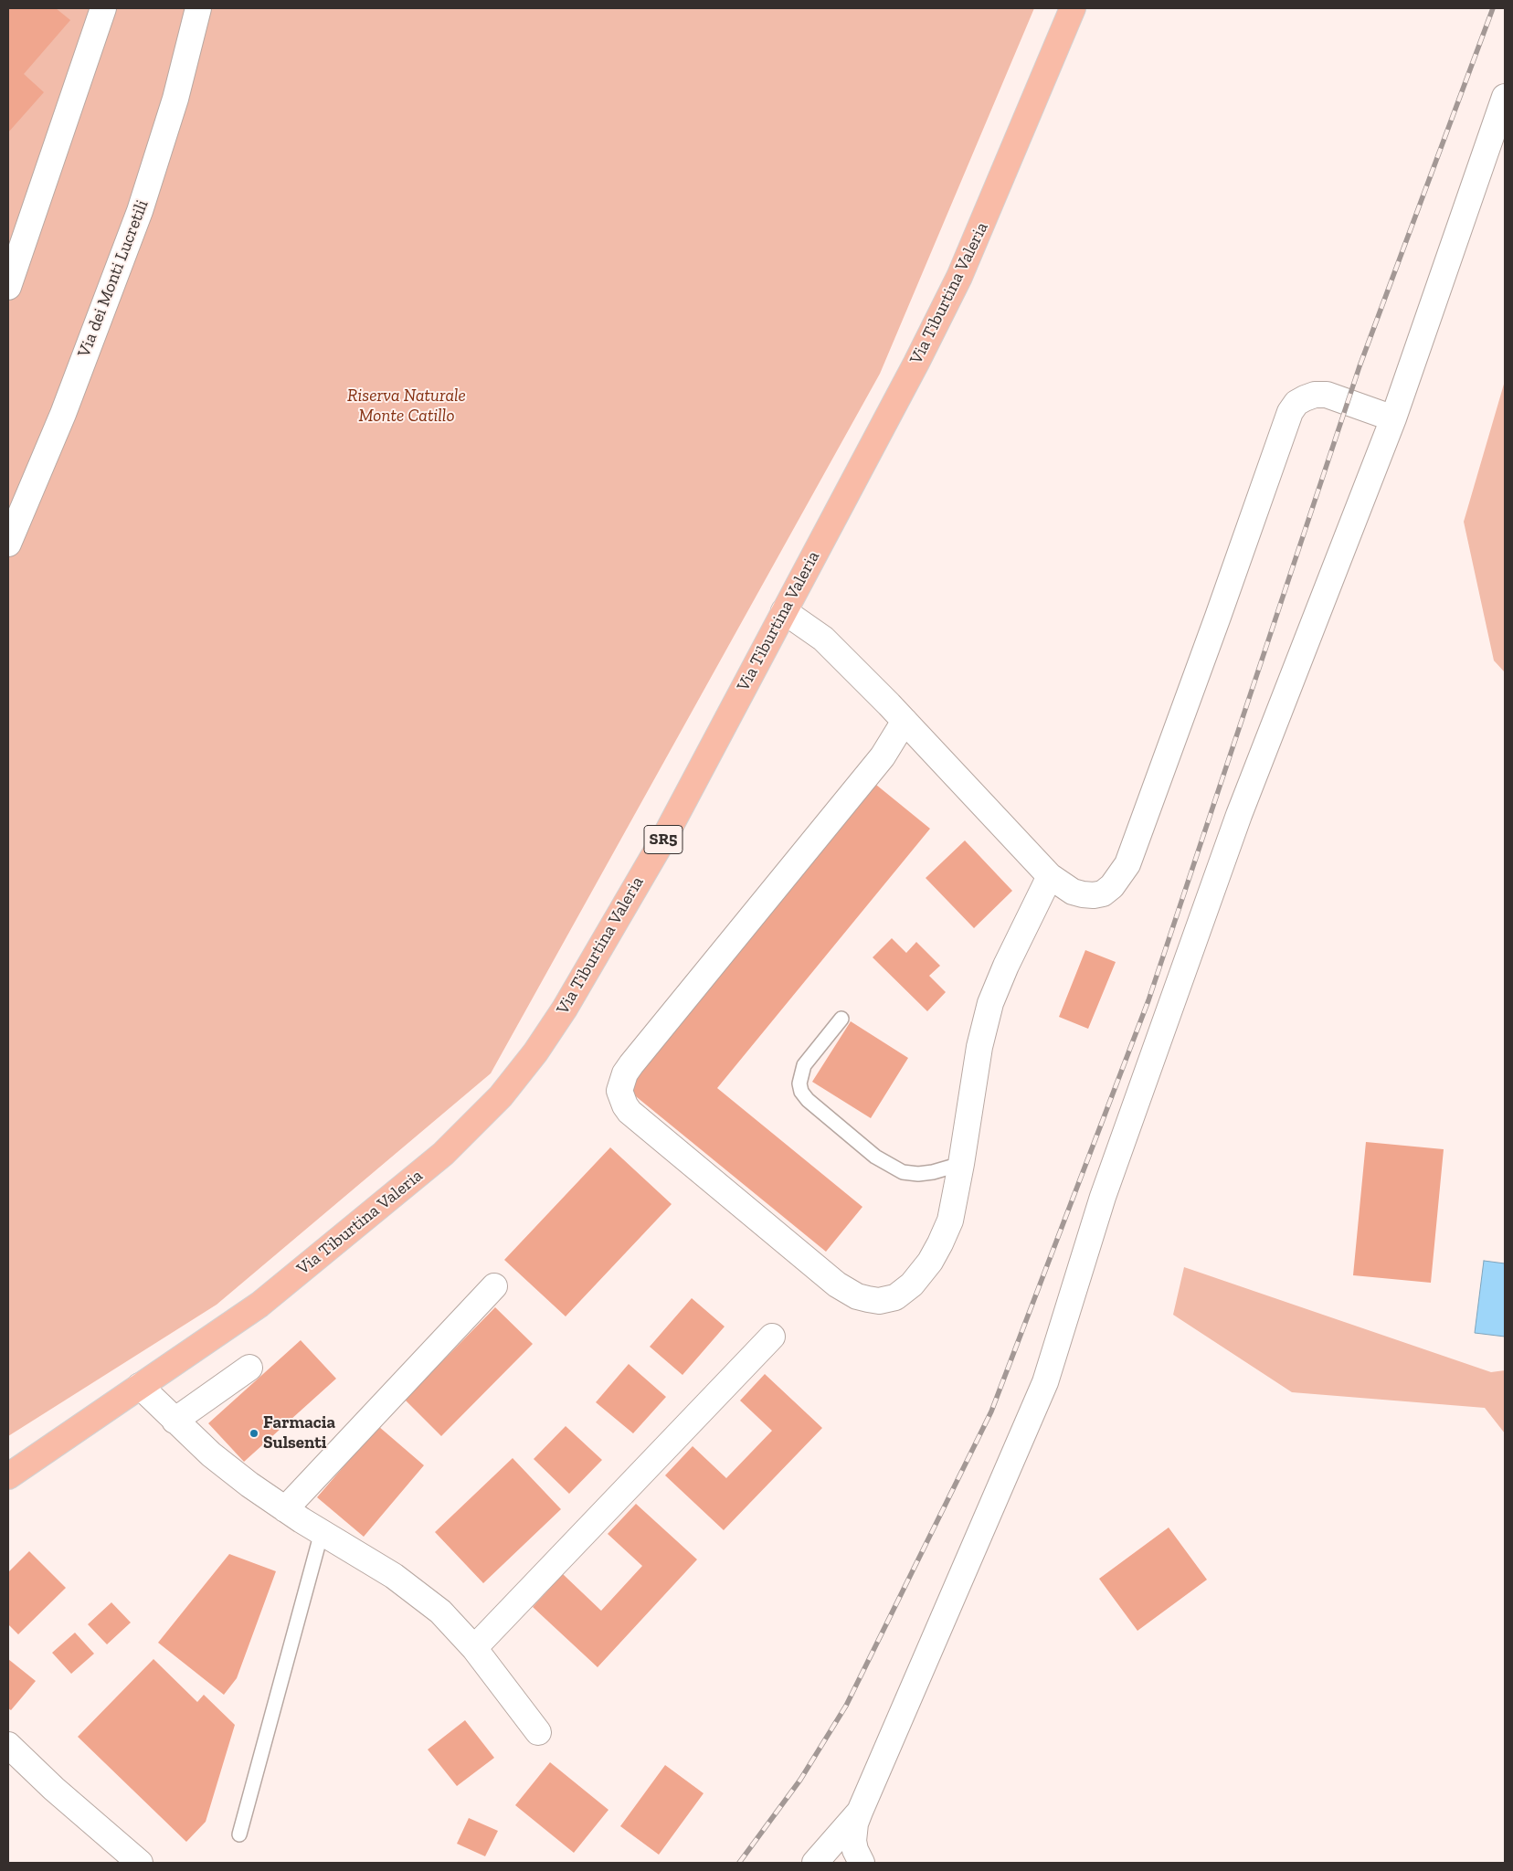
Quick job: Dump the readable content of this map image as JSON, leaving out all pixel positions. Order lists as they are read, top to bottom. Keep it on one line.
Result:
{"streets":{"main road":["Via Tiburtina Valeria","SR5"],"street":["Via dei Monti Lucretili"]},"parks":["Riserva Naturale Monte Catillo"],"places":["Farmacia Sulsenti"]}
